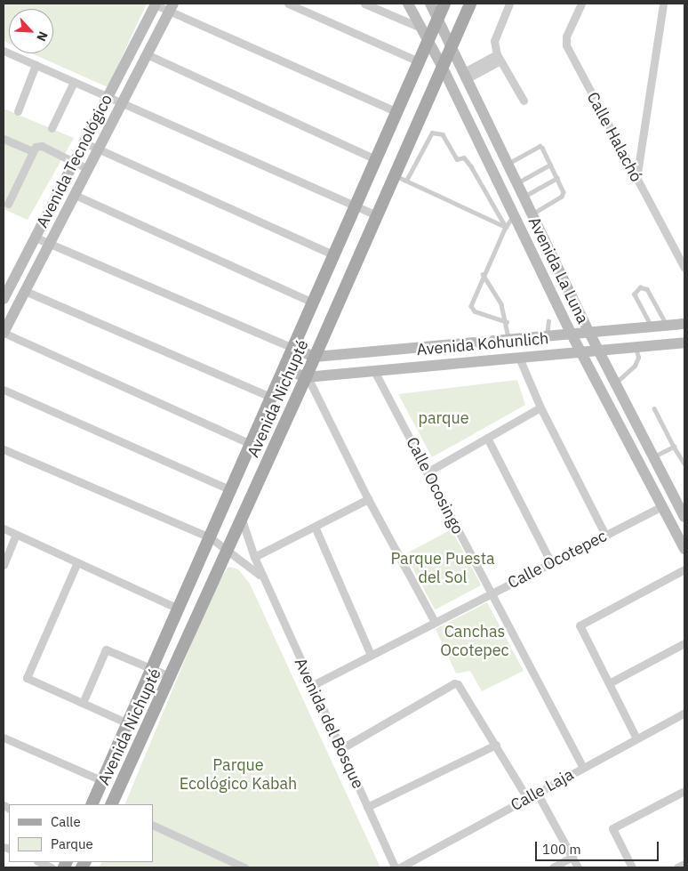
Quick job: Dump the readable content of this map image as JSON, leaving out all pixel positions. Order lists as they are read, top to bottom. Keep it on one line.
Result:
{"streets":{"main road":["Avenida Nichupté"],"street":["Calle Halachó","Avenida Tecnológico","Avenida La Luna","Avenida Kohunlich","Calle Ocosingo","Calle Ocotepec","Avenida del Bosque","Calle Laja"]},"crossings":[["Avenida La Luna","Avenida Kohunlich"],["Avenida La Luna","Avenida Nichupté"],["Avenida La Luna","Calle Ocotepec"],["Avenida Kohunlich","Avenida Nichupté"],["Avenida Kohunlich","Calle Ocosingo"],["Avenida Nichupté","Avenida del Bosque"],["Calle Ocosingo","Calle Ocotepec"],["Calle Ocosingo","Calle Laja"],["Calle Ocotepec","Avenida del Bosque"]],"parks":["parque","Parque Puesta del Sol","Canchas Ocotepec","Parque Ecológico Kabah"],"legend":["Calle","Parque"],"scale_bar":"100 m","north":"bottom right"}
